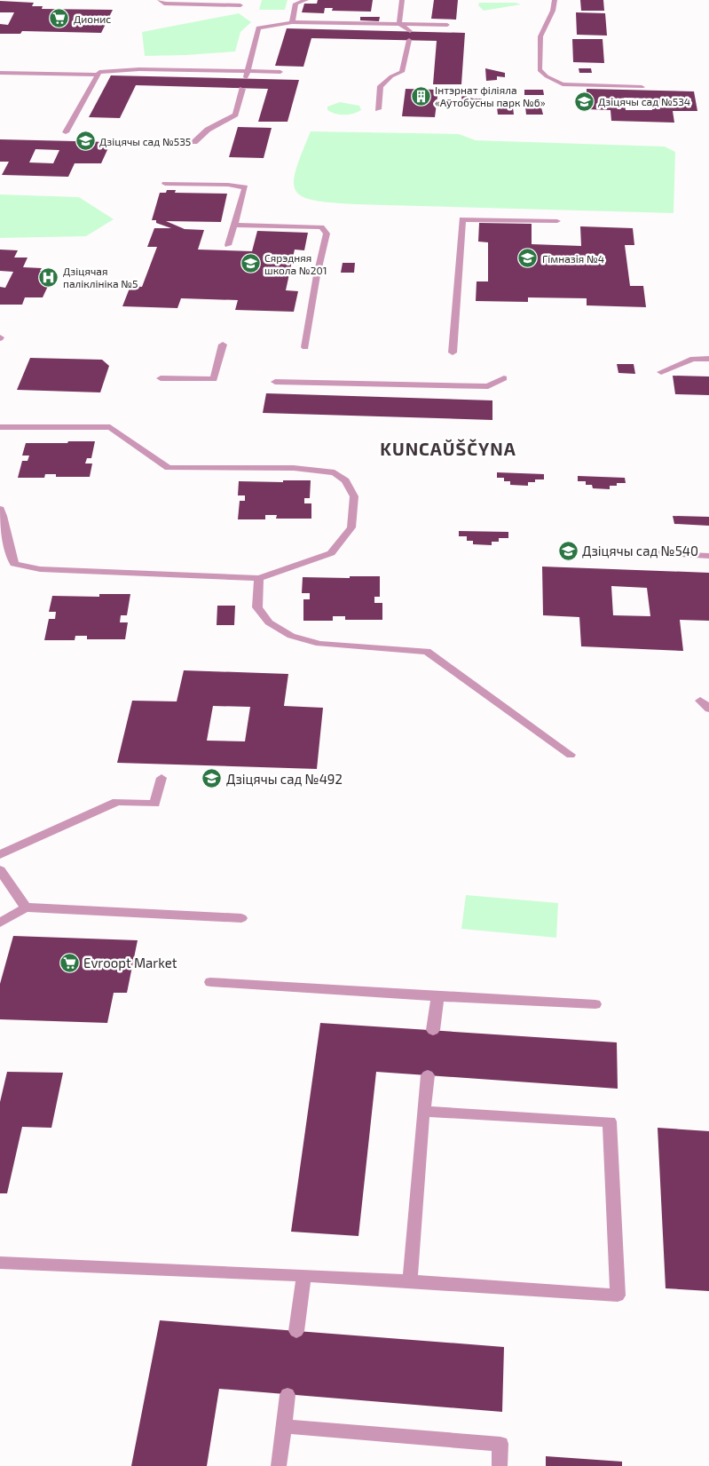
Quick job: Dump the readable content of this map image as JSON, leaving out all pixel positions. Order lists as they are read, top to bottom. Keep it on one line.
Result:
{"districts":["KUNCAŬŠČYNA"],"places":{"supermarket":["Дионис","Evroopt Market"],"building":["Інтэрнат філіяла «Аўтобусны парк №6»"],"school or university":["Дзіцячы сад №534","Дзіцячы сад №535","Гімназія №4","Сярэдняя школа №201","Дзіцячы сад №540","Дзіцячы сад №492"],"hospital":["Дзіцячая паліклініка №5"]}}
